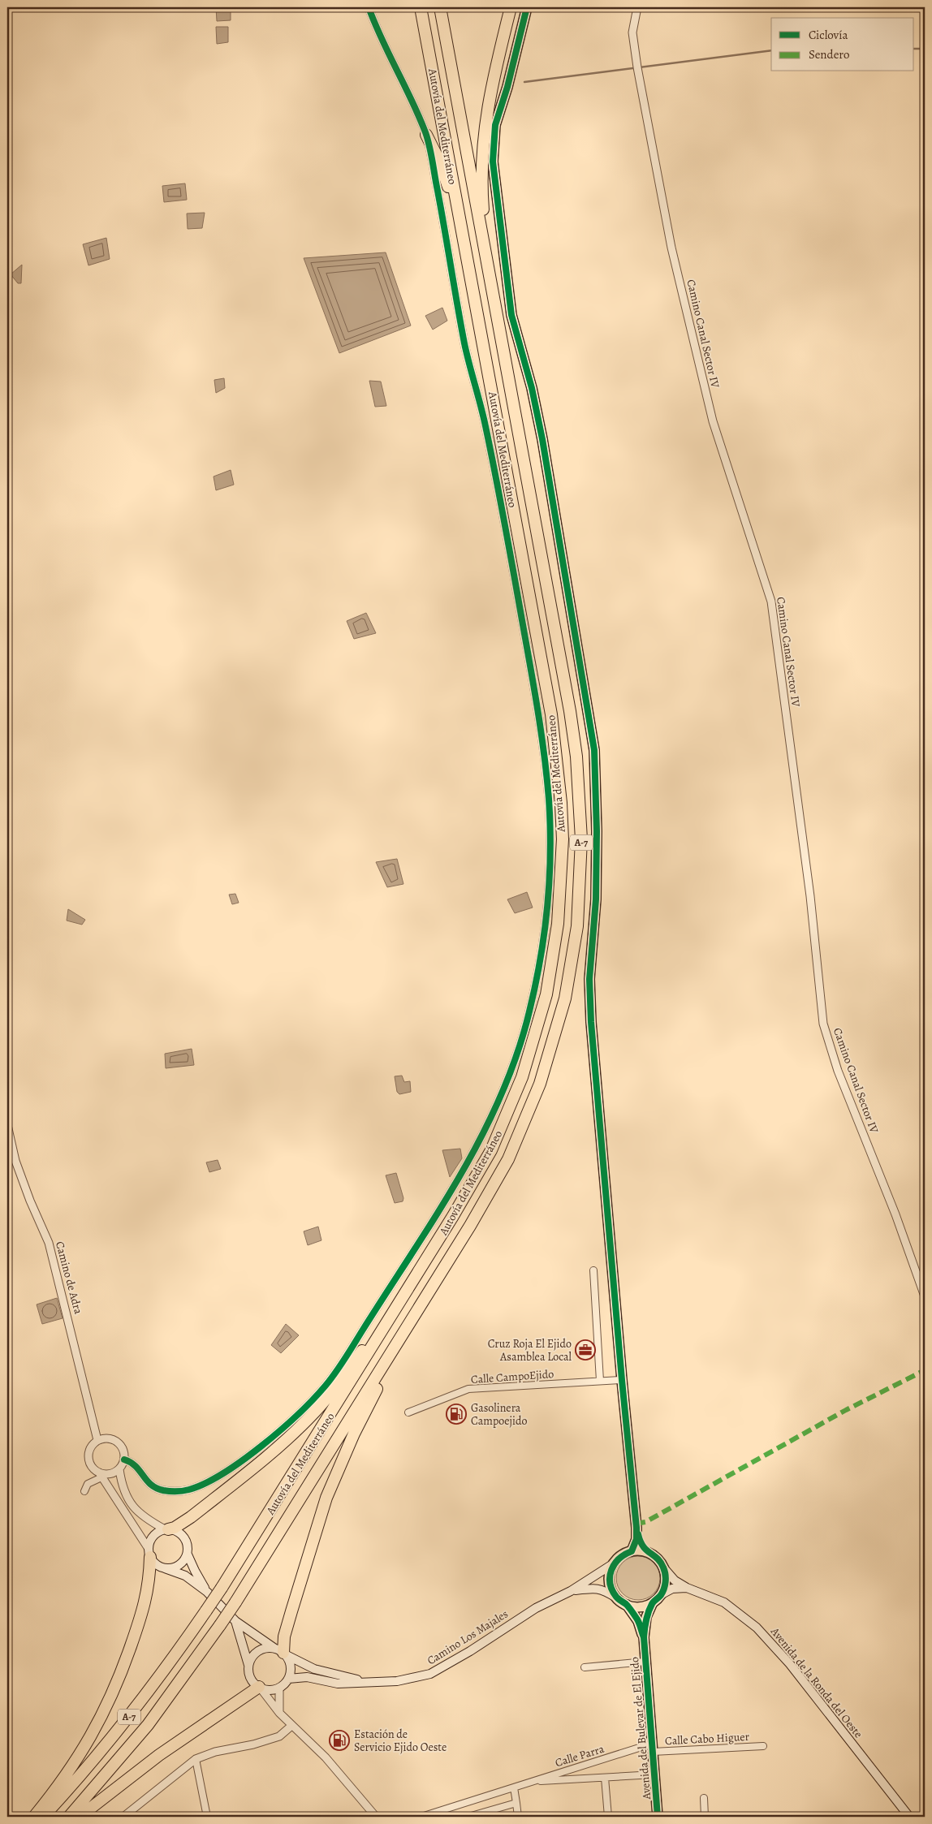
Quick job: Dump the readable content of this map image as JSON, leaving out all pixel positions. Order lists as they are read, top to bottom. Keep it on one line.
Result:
{"streets":{"highway":["Autovía del Mediterráneo","A-7"],"main road":["Camino Los Majales","Avenida de la Ronda del Oeste","Avenida del Bulevar de El Ejido"],"street":["Camino Canal Sector IV","Camino de Adra","Calle CampoEjido","Calle Cabo Higuer","Calle Parra"]},"crossings":[["Avenida del Bulevar de El Ejido","Calle Cabo Higuer"],["Avenida del Bulevar de El Ejido","Calle Parra"],["Calle Cabo Higuer","Calle Parra"]],"places":{"office":["Cruz Roja El Ejido Asamblea Local"],"fuel station":["Gasolinera Campoejido","Estación de Servicio Ejido Oeste"]},"legend":["Ciclovía","Sendero"]}
